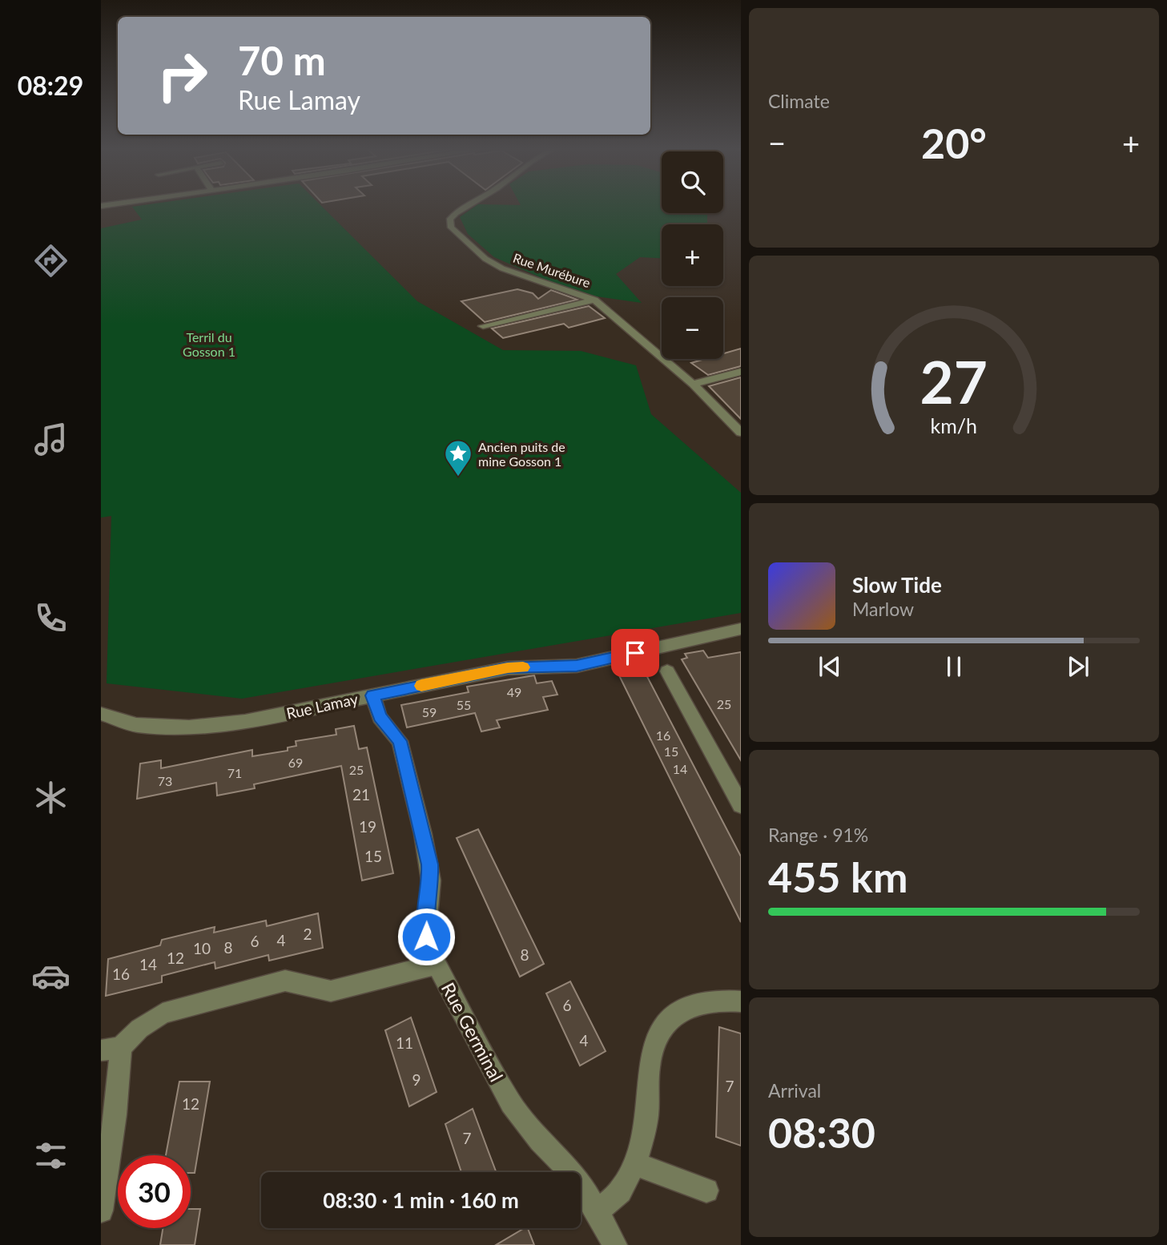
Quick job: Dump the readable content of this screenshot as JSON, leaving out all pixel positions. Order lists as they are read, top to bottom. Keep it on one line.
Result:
{"streets":{"street":["Rue Murébure","Rue Lamay","Rue Germinal"]},"crossings":[["Rue Lamay","Rue Germinal"]],"parks":["Terril du Gosson 1"],"places":{"place":["Ancien puits de mine Gosson 1"]},"house_numbers":["49","25","55","59","16","15","69","14","25","71","73","21","19","15","2","4","6","8","10","8","12","14","16","6","4","11","9","7","12","7"],"page":{"tabs":"08:29","tile":["Climate",["Range · 91%","455 km"],["Arrival","08:30"]],"turn":["70 m","Rue Lamay"],"heat":["−","20°","+"],"map_buttons":["+","−"],"song":["Slow Tide","Marlow"],"limit":"30","trip":"08:30 · 1 min · 160 m","gauge":["27","km/h"]}}
